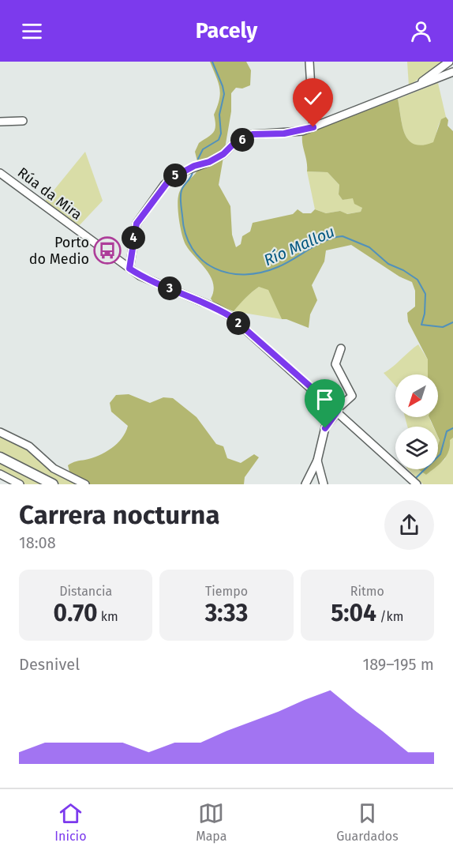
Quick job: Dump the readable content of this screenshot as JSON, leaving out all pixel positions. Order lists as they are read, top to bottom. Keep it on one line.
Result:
{"streets":{"street":["Rúa da Mira"]},"water":["Río Mallou"],"places":{"bus stop":["Porto do Medio"]},"north":"bottom left","page":{"header":"Pacely","pins":["6","5","4","3","2"],"heading":["Carrera nocturna","18:08"],"stats":[["Distancia","0.70 km"],["Tiempo","3:33"],["Ritmo","5:04 /km"]],"chart":["Desnivel","189–195 m"],"tabs":["Inicio","Mapa","Guardados"]}}
